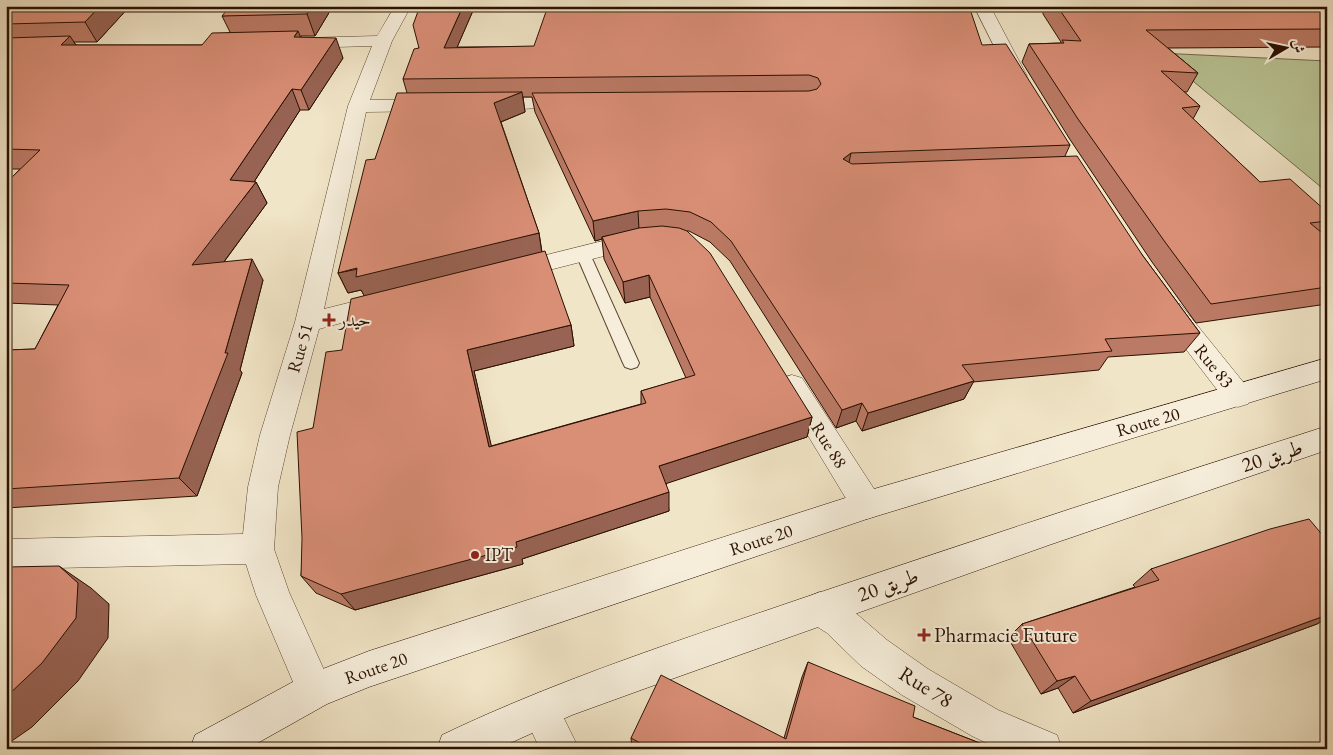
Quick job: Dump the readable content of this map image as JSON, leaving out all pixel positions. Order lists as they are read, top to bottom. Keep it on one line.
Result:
{"streets":{"street":["Rue 51","Rue 83","Route 20","Rue 88","طريق 20","Rue 78"]},"crossings":[["Rue 51","Route 20"],["Rue 83","Route 20"],["Route 20","Rue 88"],["طريق 20","Rue 78"]],"places":{"health":["حيدر","Pharmacie Future"],"other":["IPT"]},"north":"right"}
